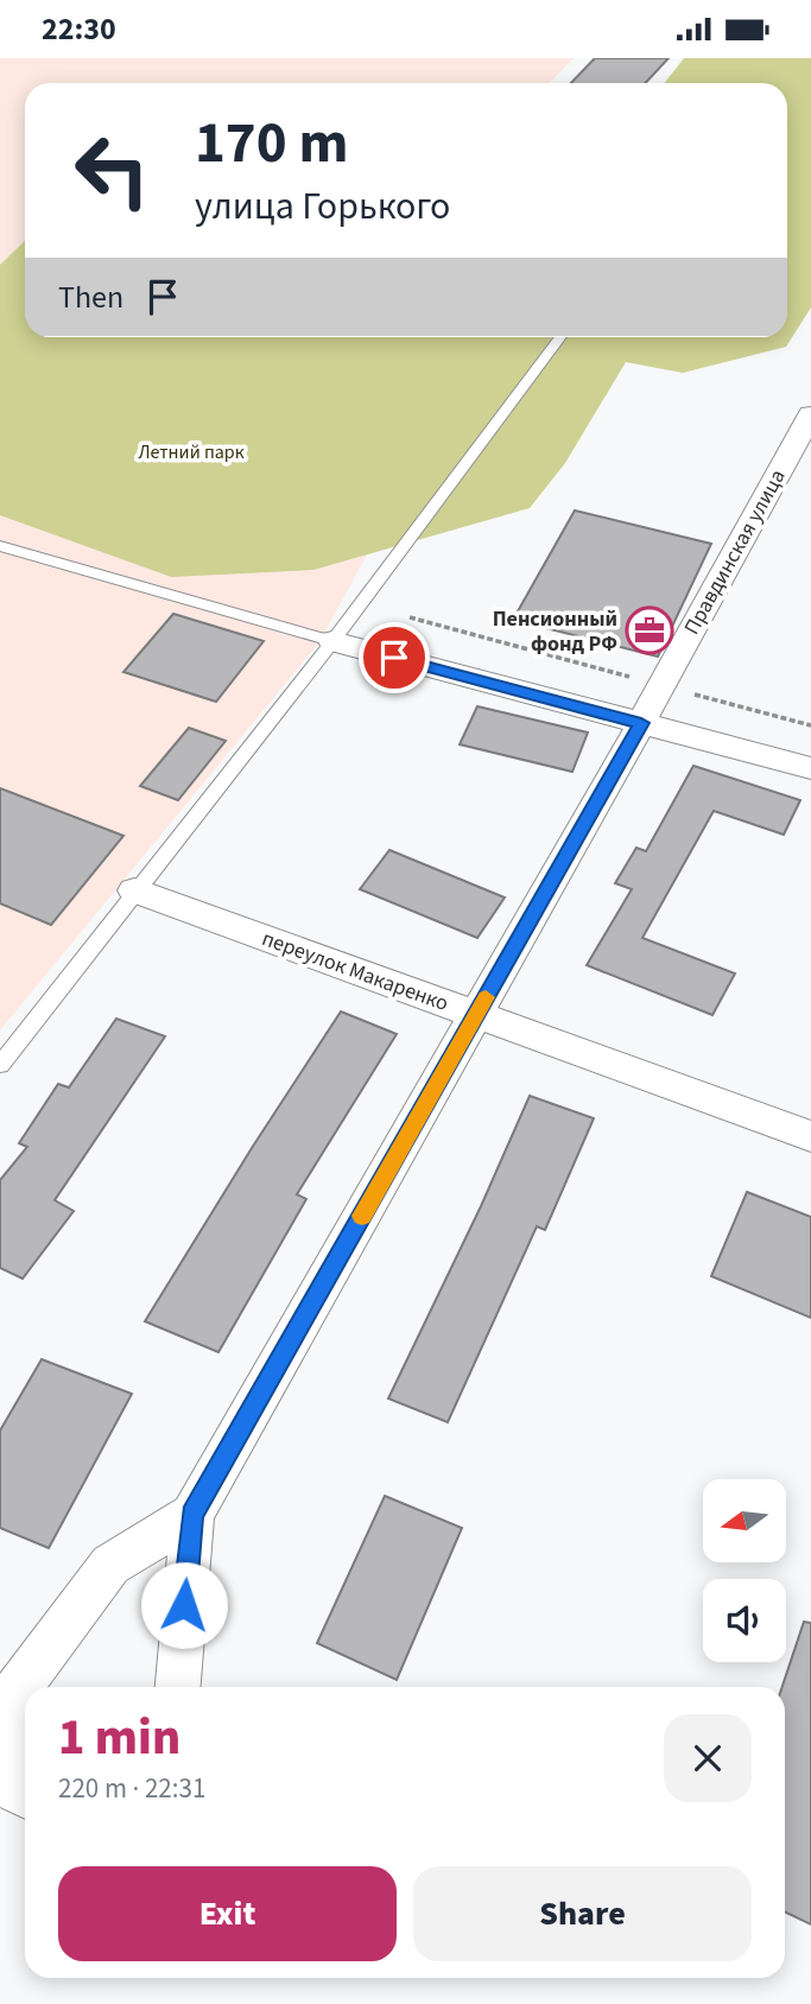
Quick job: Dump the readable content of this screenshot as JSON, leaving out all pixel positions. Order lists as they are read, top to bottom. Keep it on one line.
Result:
{"streets":{"street":["Правдинская улица","переулок Макаренко"]},"crossings":[["Правдинская улица","переулок Макаренко"]],"parks":["Летний парк"],"places":{"office":["Пенсионный фонд РФ"]},"north":"left","page":{"status":"22:30","turn":["170 m","улица Горького"],"then":"Then","heading":["1 min","220 m · 22:31"],"buttons":["Exit","Share"]}}
